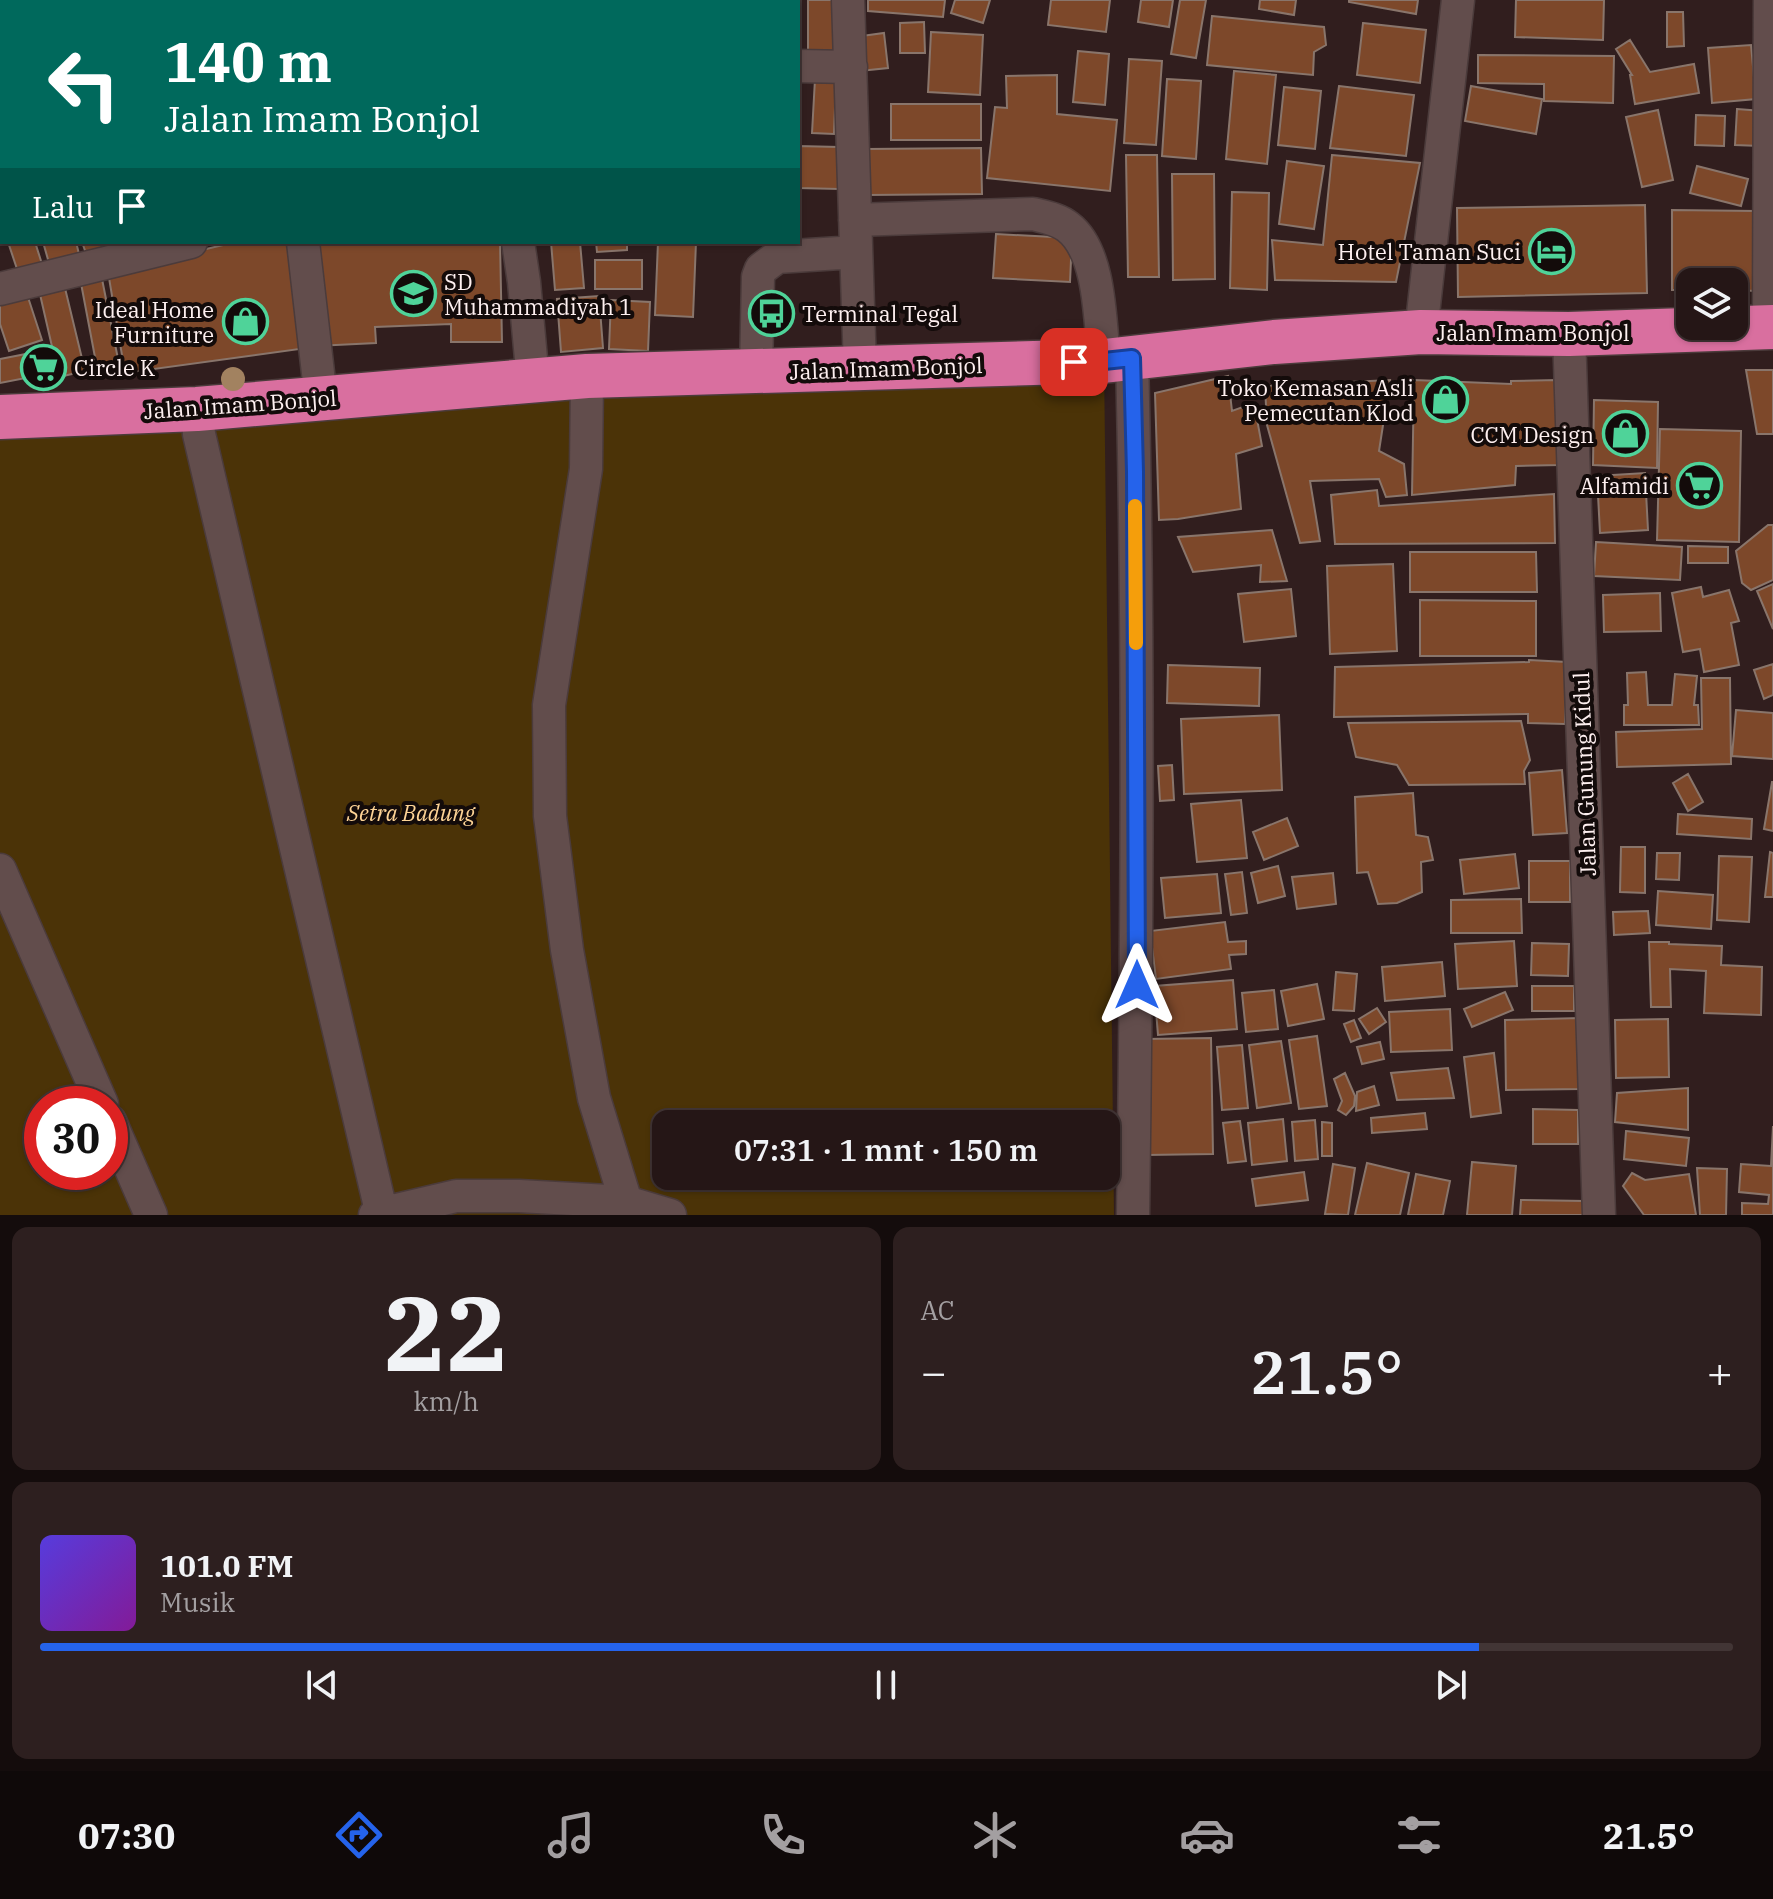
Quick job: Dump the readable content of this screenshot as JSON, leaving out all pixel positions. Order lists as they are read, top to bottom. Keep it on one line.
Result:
{"streets":{"highway":["Jalan Imam Bonjol"],"street":["Jalan Gunung Kidul"]},"crossings":[["Jalan Imam Bonjol","Jalan Gunung Kidul"]],"parks":["Setra Badung"],"places":{"hotel":["Hotel Taman Suci"],"school or university":["SD Muhammadiyah 1"],"bus stop":["Terminal Tegal"],"shop":["Ideal Home Furniture","Toko Kemasan Asli Pemecutan Klod","CCM Design"],"supermarket":["Circle K","Alfamidi"]},"page":{"turn":["140 m","Jalan Imam Bonjol"],"then":"Lalu","limit":"30","trip":"07:31 · 1 mnt · 150 m","tile":[["22","km/h"],"AC"],"heat":["−","21.5°","+"],"song":["101.0 FM","Musik"],"tabs":["07:30","21.5°"]}}
